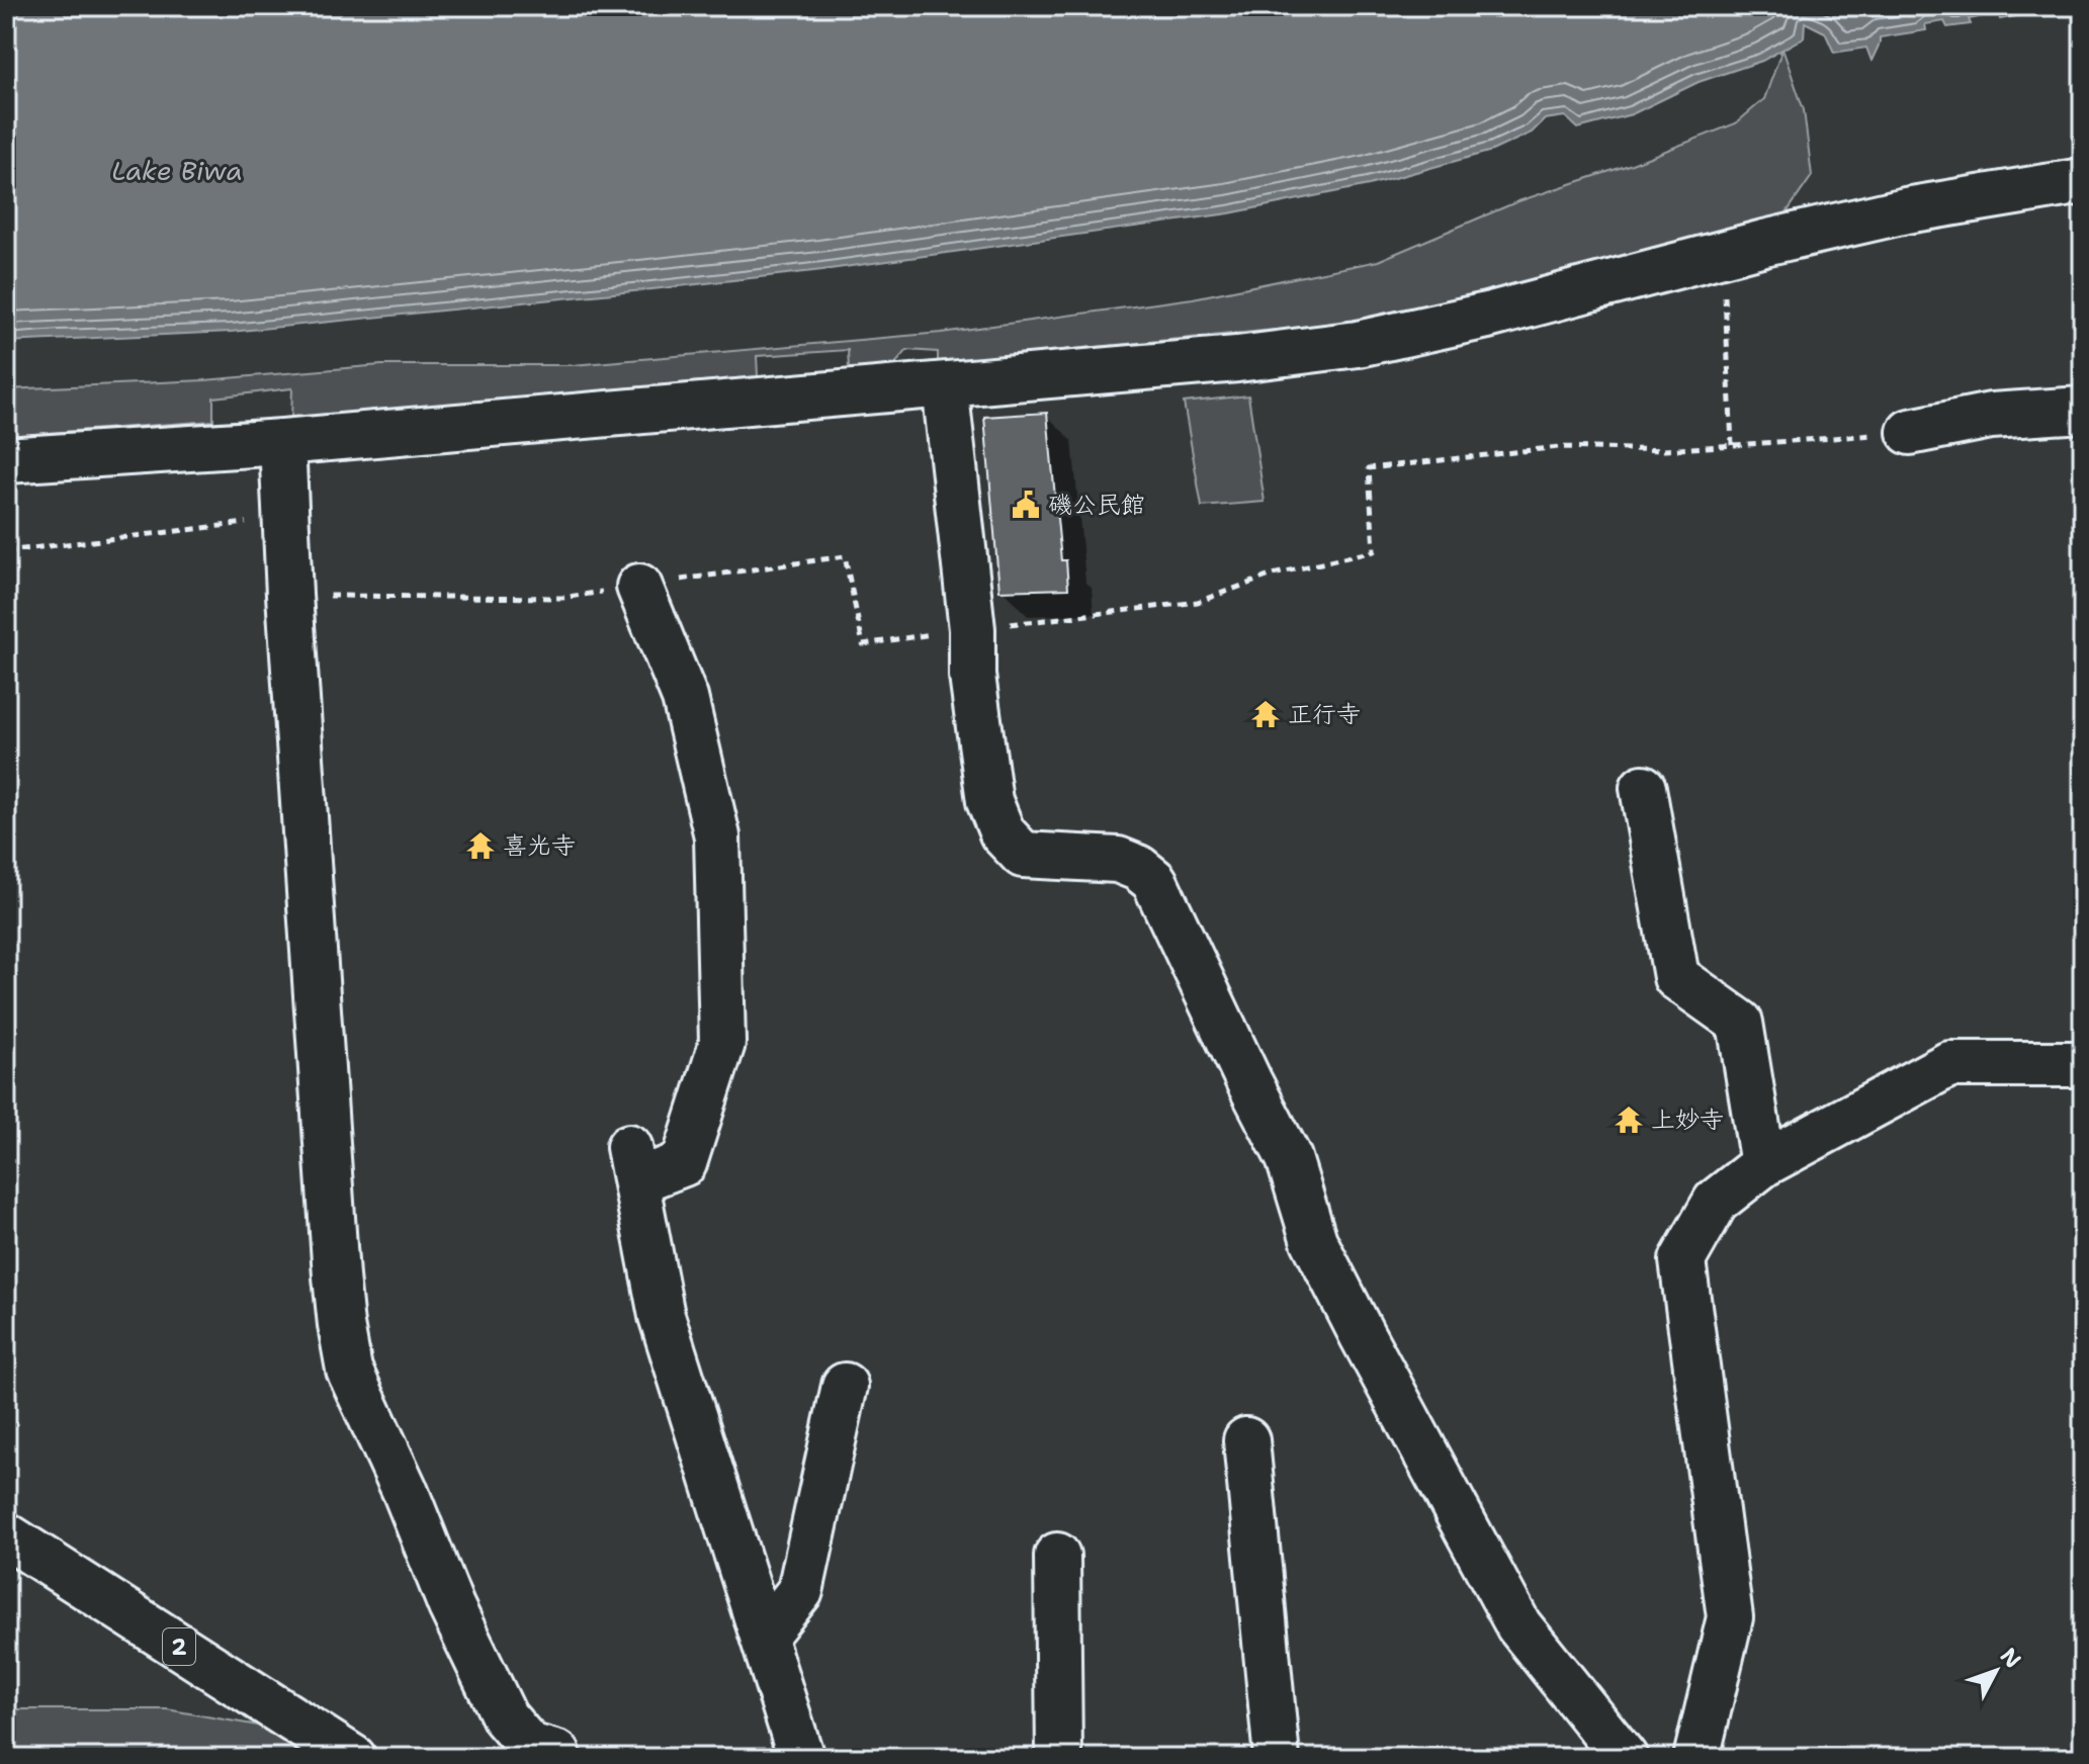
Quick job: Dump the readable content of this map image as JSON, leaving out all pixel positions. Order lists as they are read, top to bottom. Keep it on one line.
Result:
{"streets":{"street":["2"]},"water":["Lake Biwa"],"places":{"public building":["磯公民館"],"temple":["正行寺","喜光寺","上妙寺"]},"north":"top right"}
